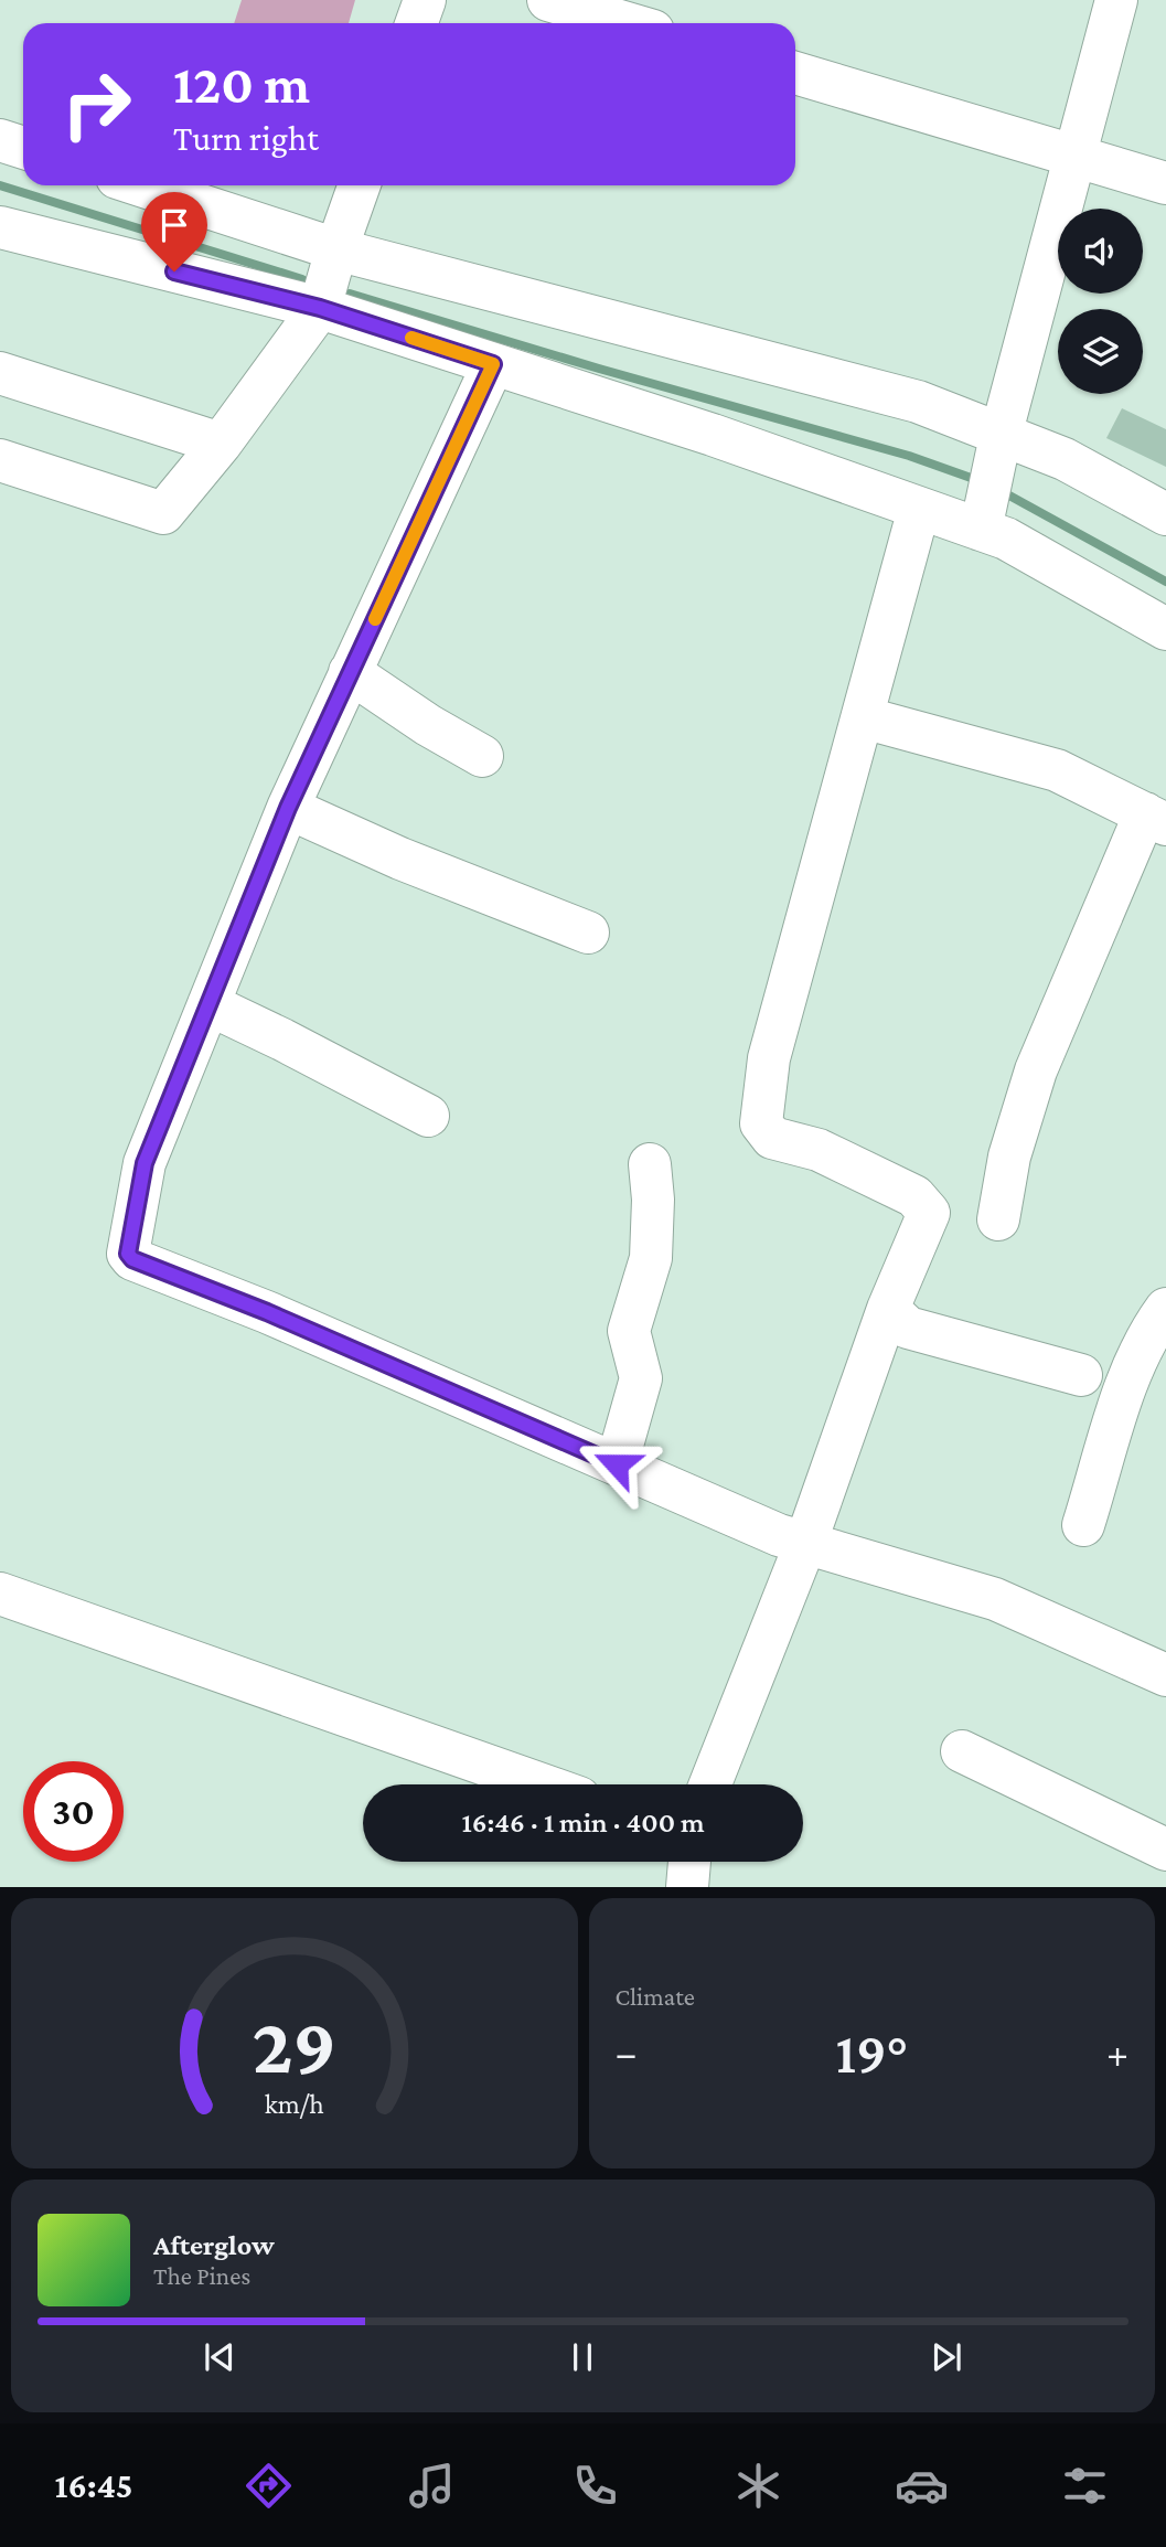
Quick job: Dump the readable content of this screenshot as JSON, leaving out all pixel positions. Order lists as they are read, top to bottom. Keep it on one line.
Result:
{"page":{"turn":["120 m","Turn right"],"limit":"30","trip":"16:46 · 1 min · 400 m","tile":"Climate","heat":["−","19°","+"],"song":["Afterglow","The Pines"],"tabs":"16:45","gauge":["29","km/h"]}}
